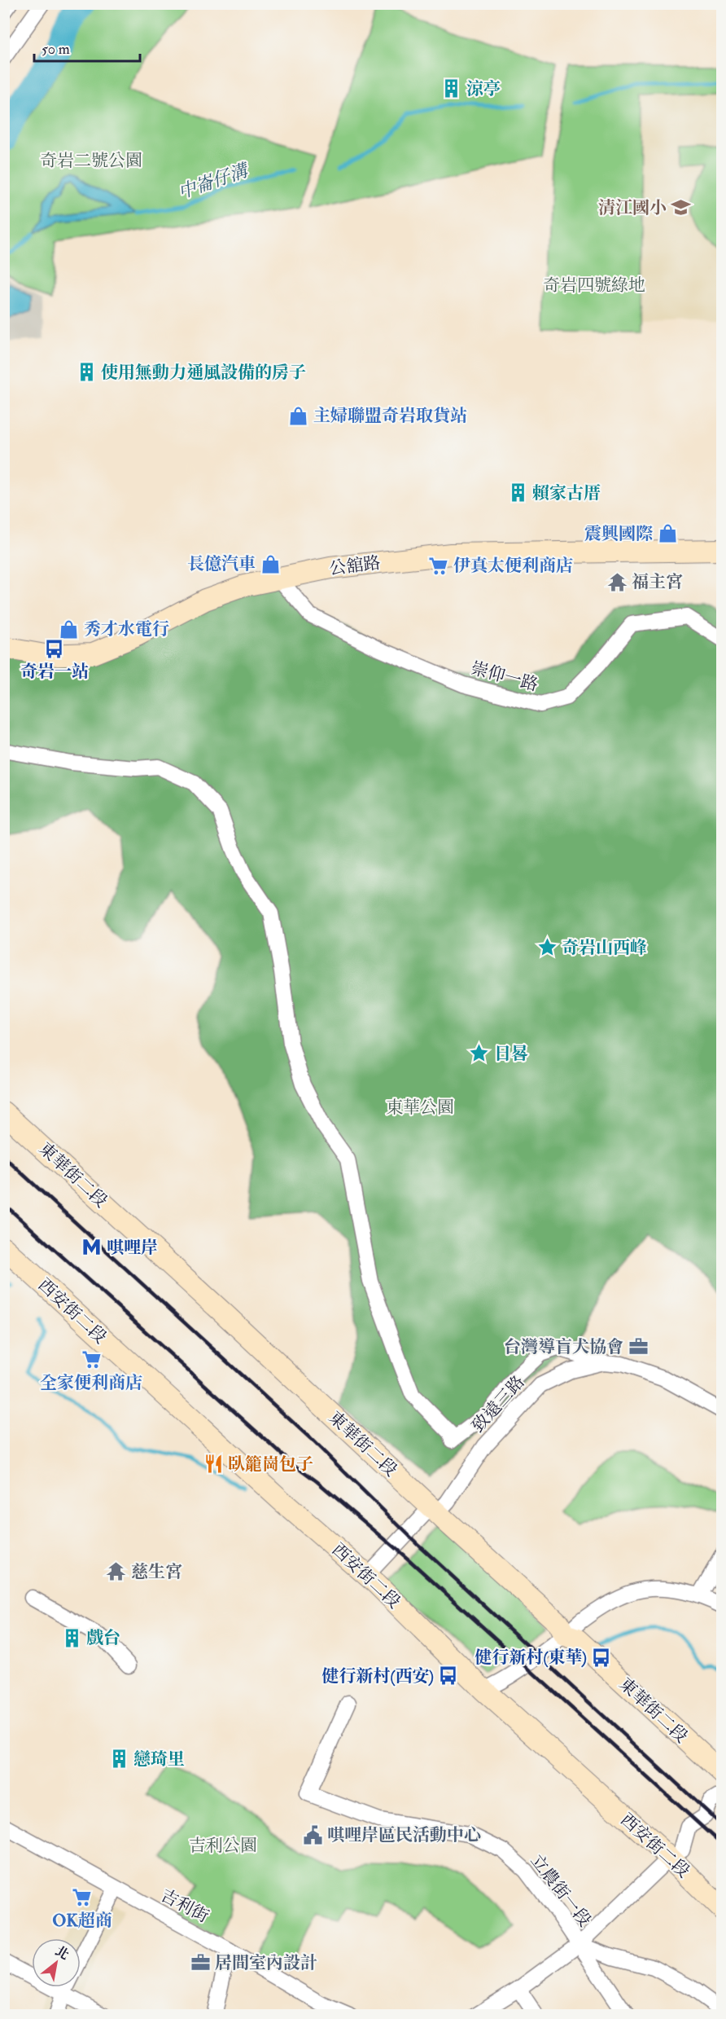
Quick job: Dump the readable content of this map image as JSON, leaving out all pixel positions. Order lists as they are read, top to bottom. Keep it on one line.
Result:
{"streets":{"street":["公舘路","崇仰一路","東華街二段","西安街二段","致遠三路","立農街一段","吉利街"]},"crossings":[["公舘路","崇仰一路"],["東華街二段","致遠三路"],["西安街二段","致遠三路"]],"water":["中崙仔溝"],"parks":["奇岩二號公園","奇岩四號綠地","東華公園","吉利公園"],"places":{"building":["涼亭","使用無動力通風設備的房子","賴家古厝","戲台","戀琦里"],"school or university":["清江國小"],"shop":["主婦聯盟奇岩取貨站","震興國際","長億汽車","秀才水電行"],"supermarket":["伊真太便利商店","全家便利商店","OK超商"],"temple":["福主宮","慈生宮"],"bus stop":["奇岩一站","健行新村(東華)","健行新村(西安)"],"place":["奇岩山西峰","日晷"],"metro station":["唭哩岸"],"office":["台灣導盲犬協會","居間室內設計"],"restaurant":["臥籠崗包子"],"public building":["唭哩岸區民活動中心"]},"scale_bar":"50 m","north":"top right"}
